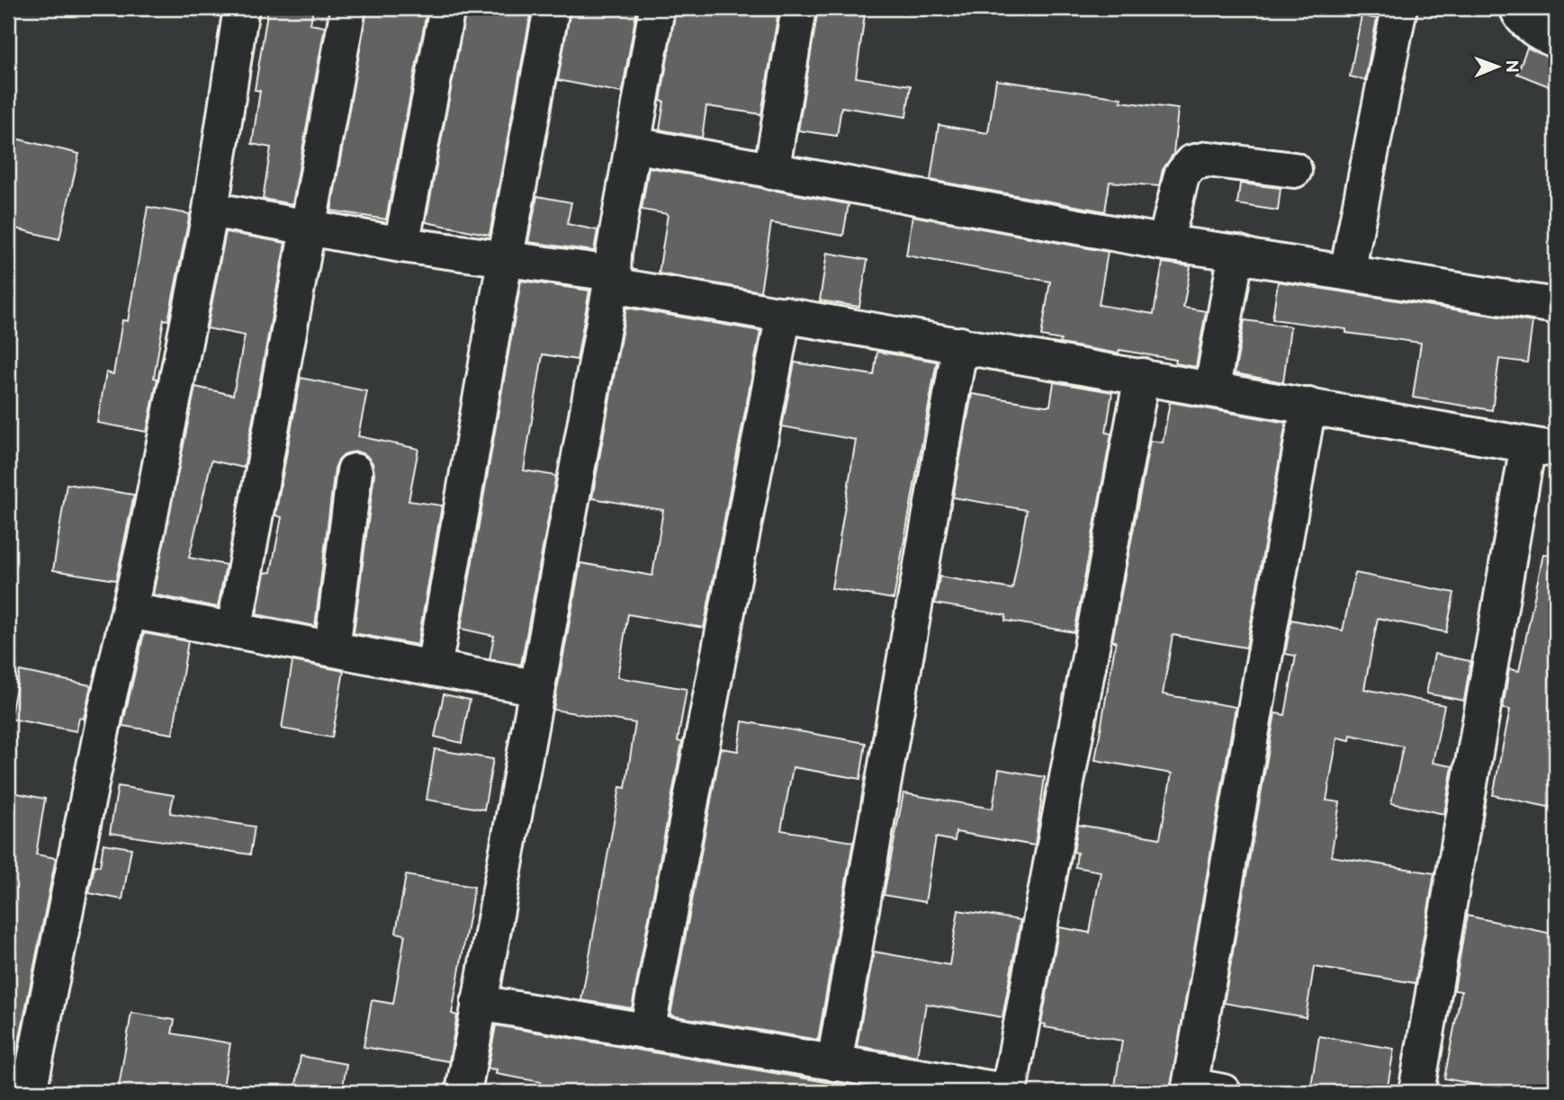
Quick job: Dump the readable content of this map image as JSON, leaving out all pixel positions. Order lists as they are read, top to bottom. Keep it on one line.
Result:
{"north":"right"}
